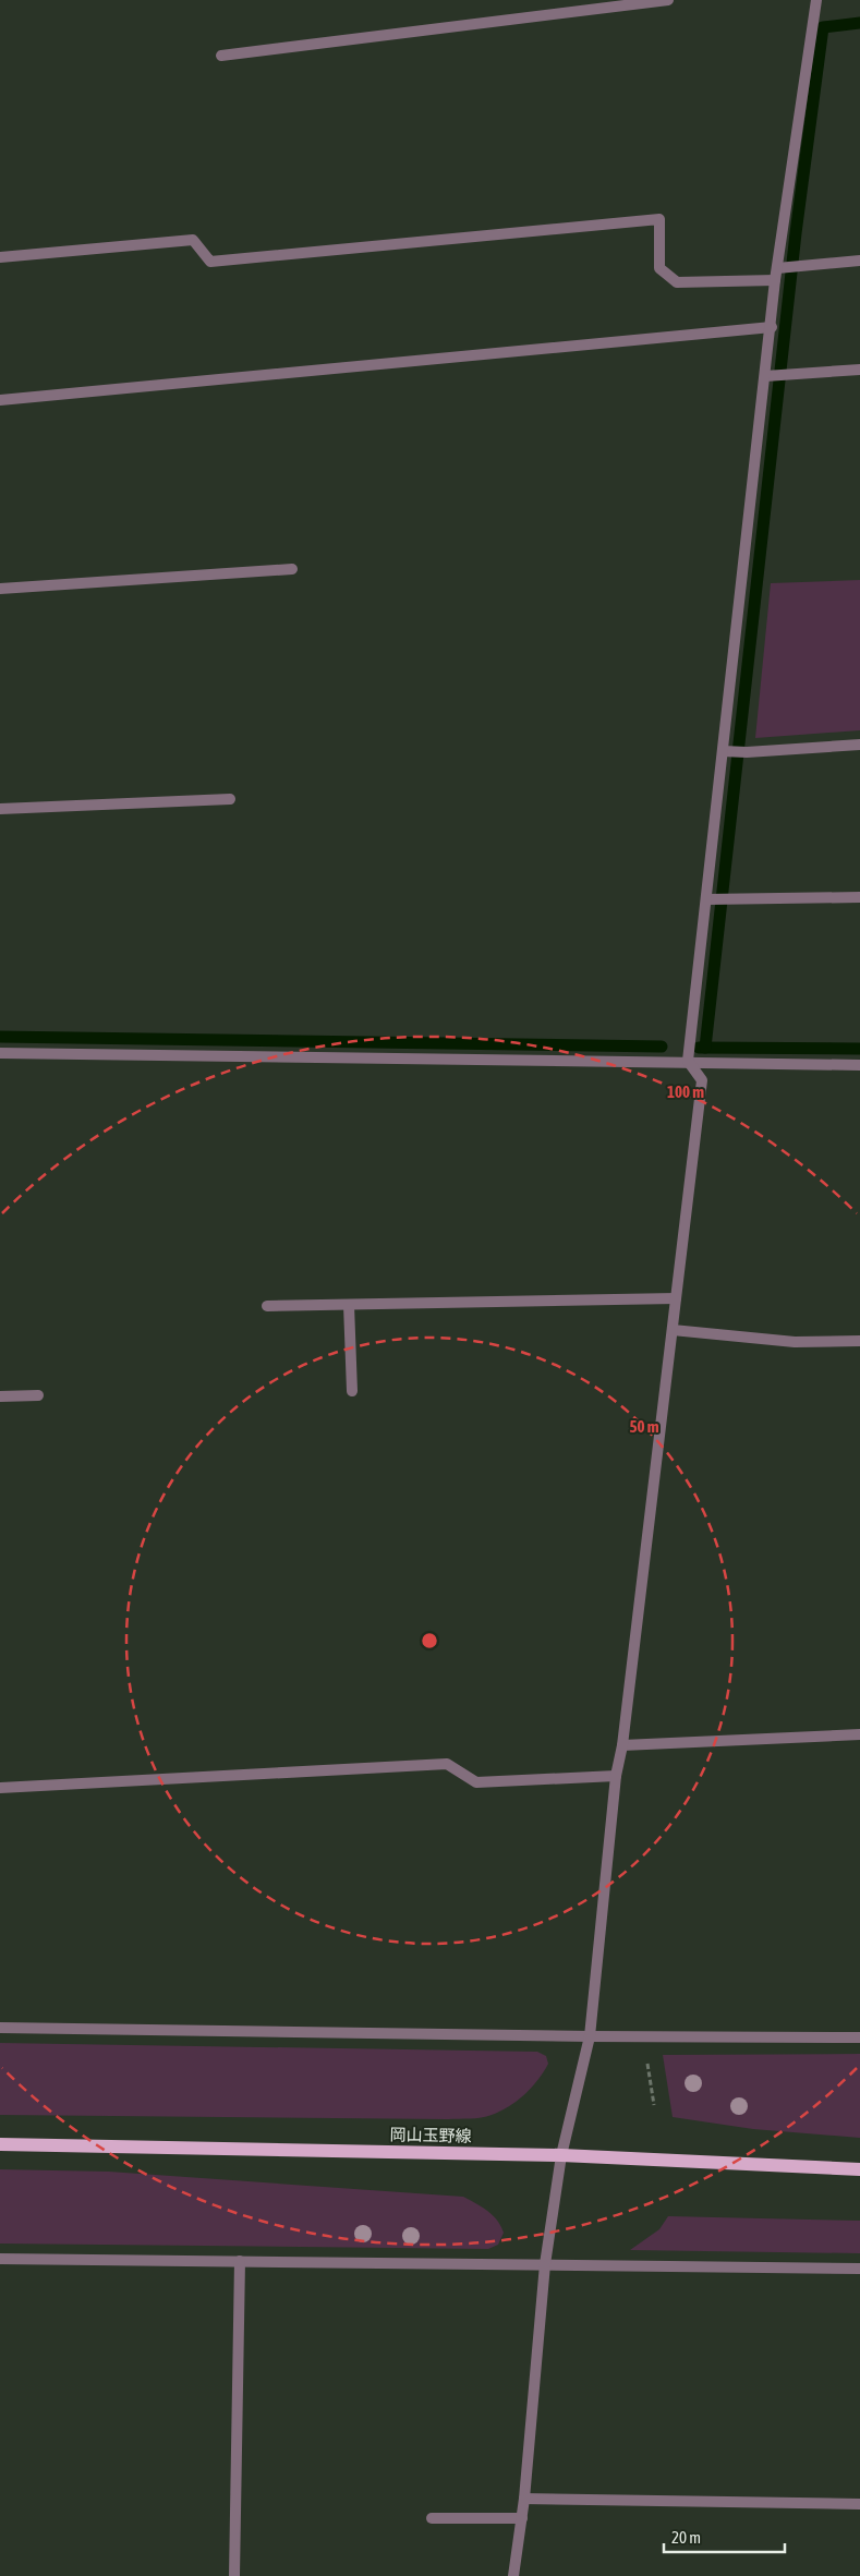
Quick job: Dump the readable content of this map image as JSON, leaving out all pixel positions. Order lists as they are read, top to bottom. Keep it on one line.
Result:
{"streets":{"main road":["岡山玉野線"]},"scale_bar":"20 m","rings":["100 m","50 m"]}
